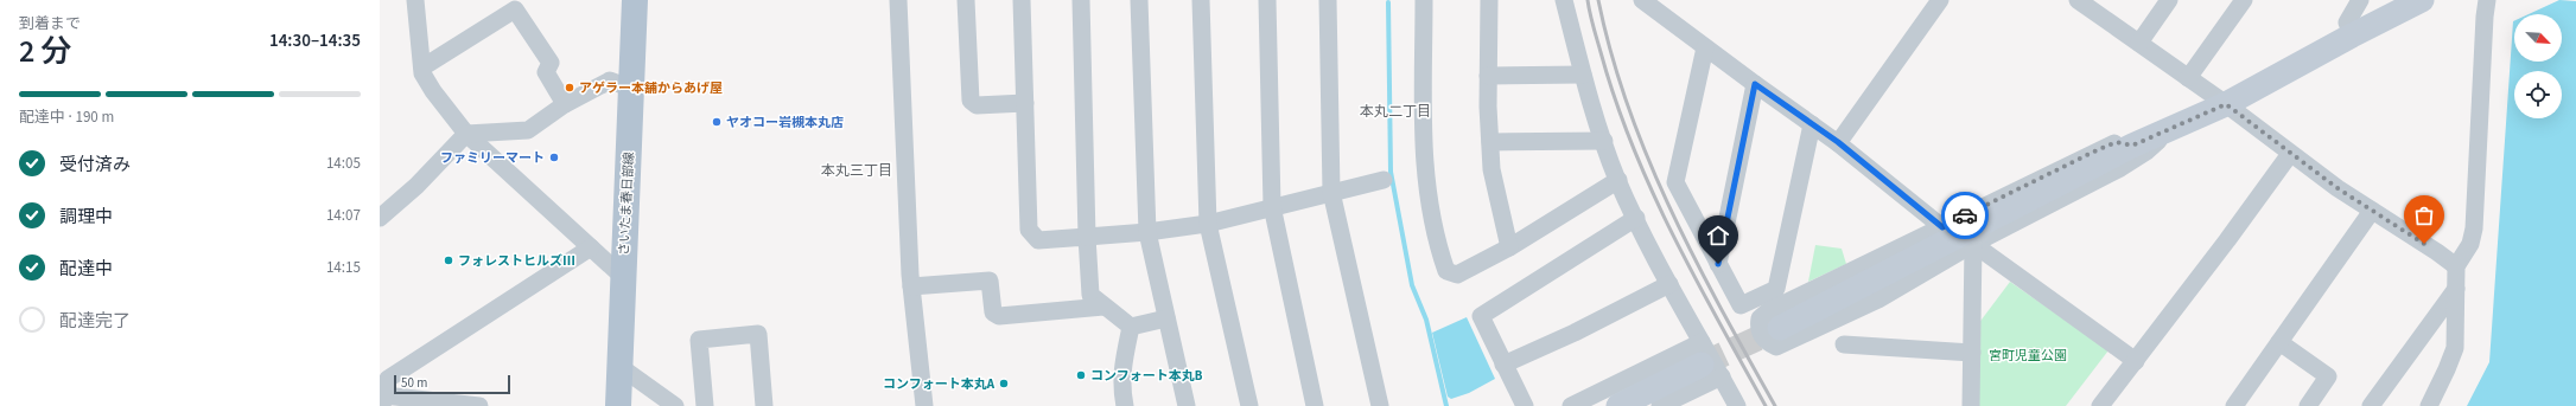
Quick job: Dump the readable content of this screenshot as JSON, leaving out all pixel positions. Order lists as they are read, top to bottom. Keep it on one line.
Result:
{"streets":{"main road":["さいたま春日部線"]},"districts":["本丸二丁目","本丸三丁目"],"parks":["宮町児童公園"],"places":["アゲラー本舗からあげ屋","ヤオコー岩槻本丸店","ファミリーマート","フォレストヒルズⅢ","コンフォート本丸B","コンフォート本丸A"],"scale_bar":"50 m","north":"bottom right","page":{"heading":["2 分","到着まで","14:30–14:35"],"bar":"配達中 · 190 m","list":[["受付済み","14:05"],["調理中","14:07"],["配達中","14:15"],"配達完了"],"scale":"50 m"}}
